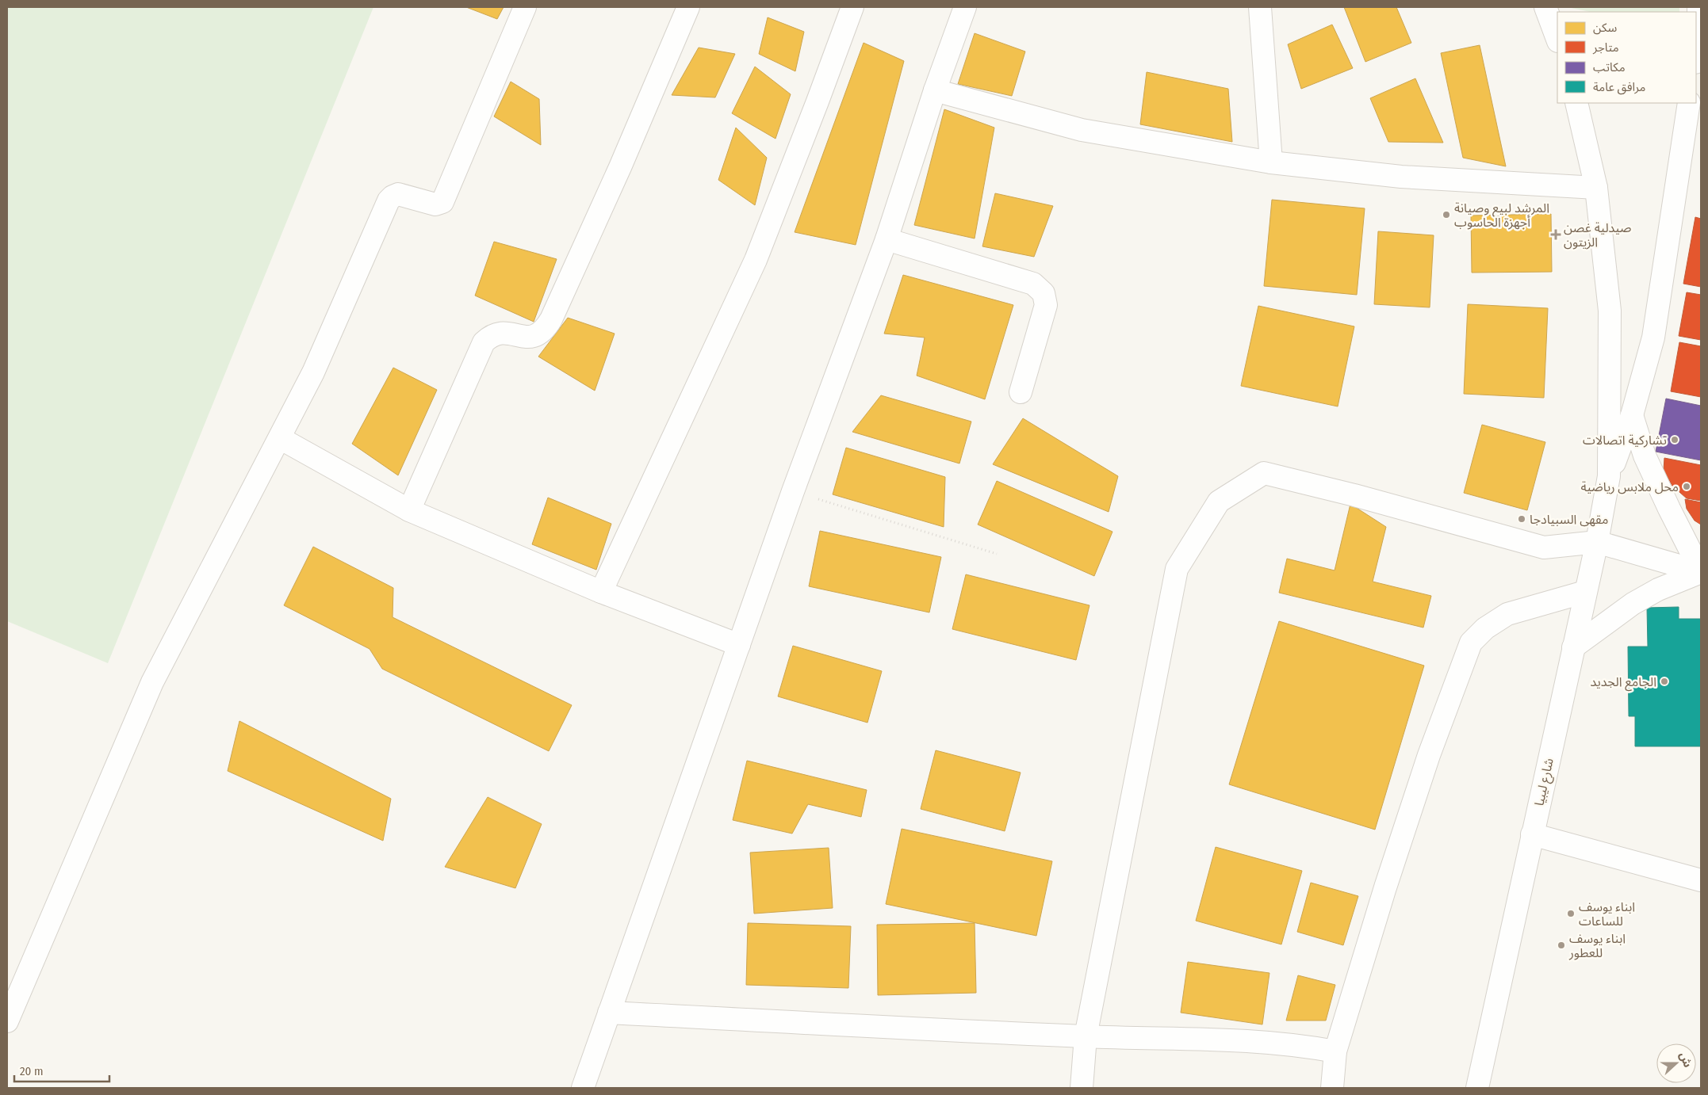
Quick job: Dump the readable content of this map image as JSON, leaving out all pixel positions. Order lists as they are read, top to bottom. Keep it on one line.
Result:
{"streets":{"street":["شارع ليبيا"]},"places":{"other":["المرشد لبيع وصيانة أجهزة الحاسوب","تشاركية اتصالات","محل ملابس رياضية","مقهى السبيادجا","الجامع الجديد","ابناء يوسف للساعات","ابناء يوسف للعطور"],"health":["صيدلية غصن الزيتون"]},"legend":["سكن","متاجر","مكاتب","مرافق عامة"],"scale_bar":"20 m","north":"right"}
